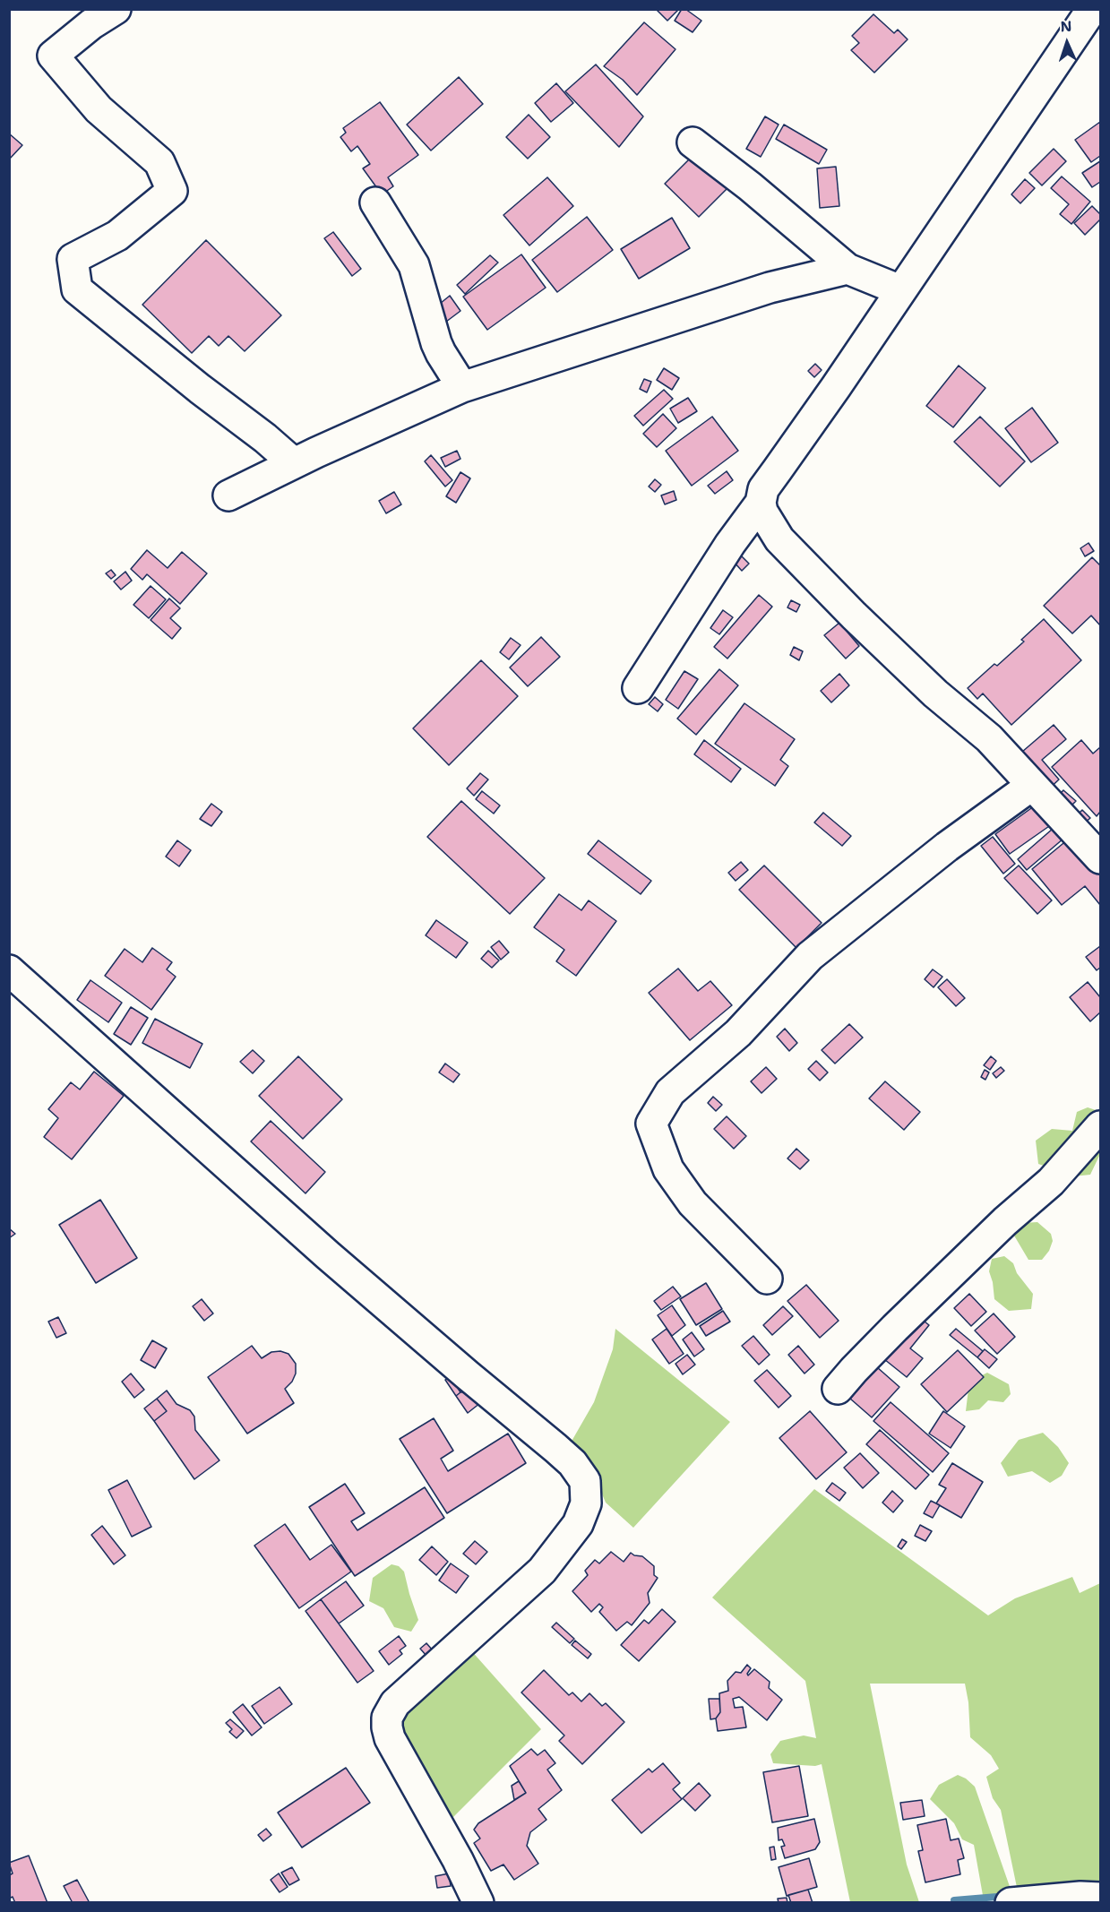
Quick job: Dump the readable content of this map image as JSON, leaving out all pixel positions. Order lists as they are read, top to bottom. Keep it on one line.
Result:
{"north":"top"}
